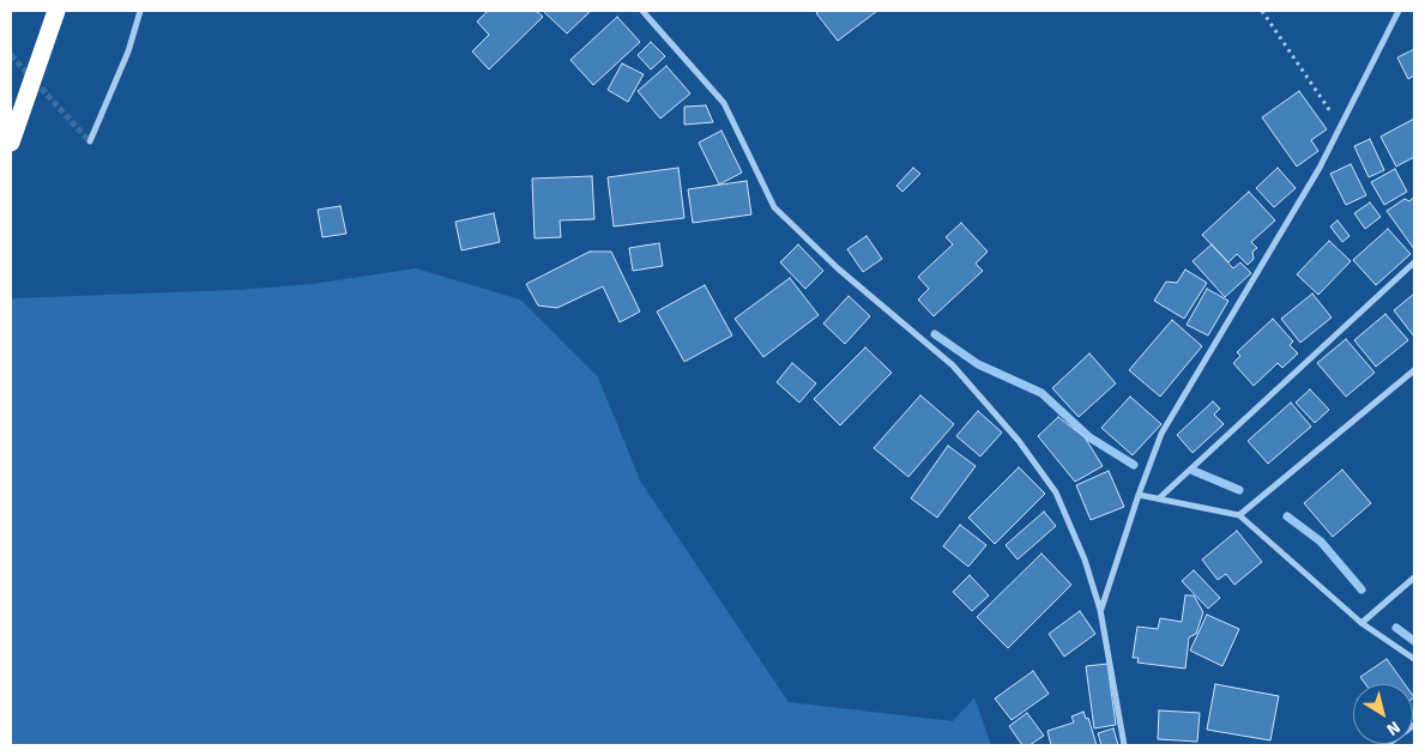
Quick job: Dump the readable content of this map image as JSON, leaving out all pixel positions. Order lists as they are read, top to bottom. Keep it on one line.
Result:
{"north":"bottom right"}
